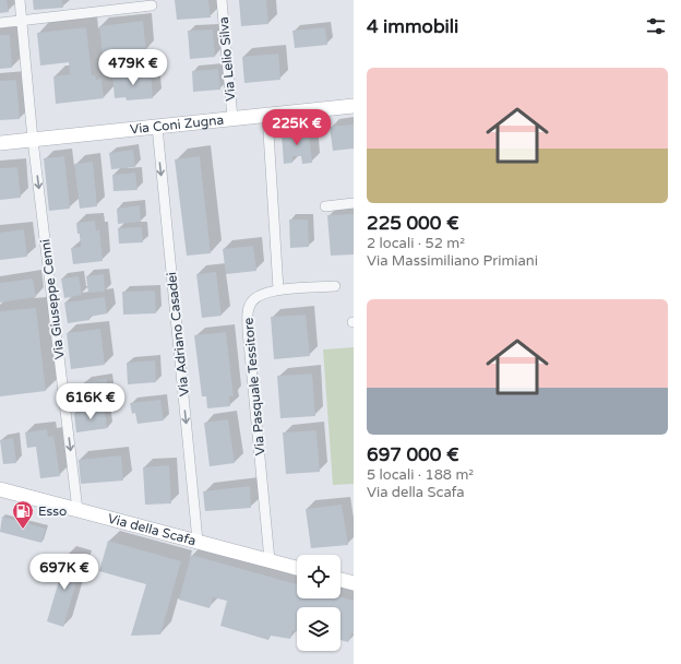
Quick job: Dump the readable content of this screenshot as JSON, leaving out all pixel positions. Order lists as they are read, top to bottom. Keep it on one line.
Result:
{"streets":{"street":["Via Lelio Silva","Via Coni Zugna","Via Giuseppe Cenni","Via Adriano Casadei","Via Pasquale Tessitore","Via della Scafa"]},"crossings":[["Via Lelio Silva","Via Coni Zugna"],["Via Coni Zugna","Via Giuseppe Cenni"],["Via Coni Zugna","Via Adriano Casadei"],["Via Giuseppe Cenni","Via della Scafa"],["Via Adriano Casadei","Via della Scafa"],["Via Pasquale Tessitore","Via della Scafa"]],"one_way":["Via Giuseppe Cenni","Via Adriano Casadei"],"places":{"fuel station":["Esso"]},"page":{"heading":"4 immobili","price":["479K €","225K €","616K €","697K €"],"list":[{"name":"225 000 €","note":"2 locali · 52 m² · Via Massimiliano Primiani"},{"name":"697 000 €","note":"5 locali · 188 m² · Via della Scafa"}]}}
